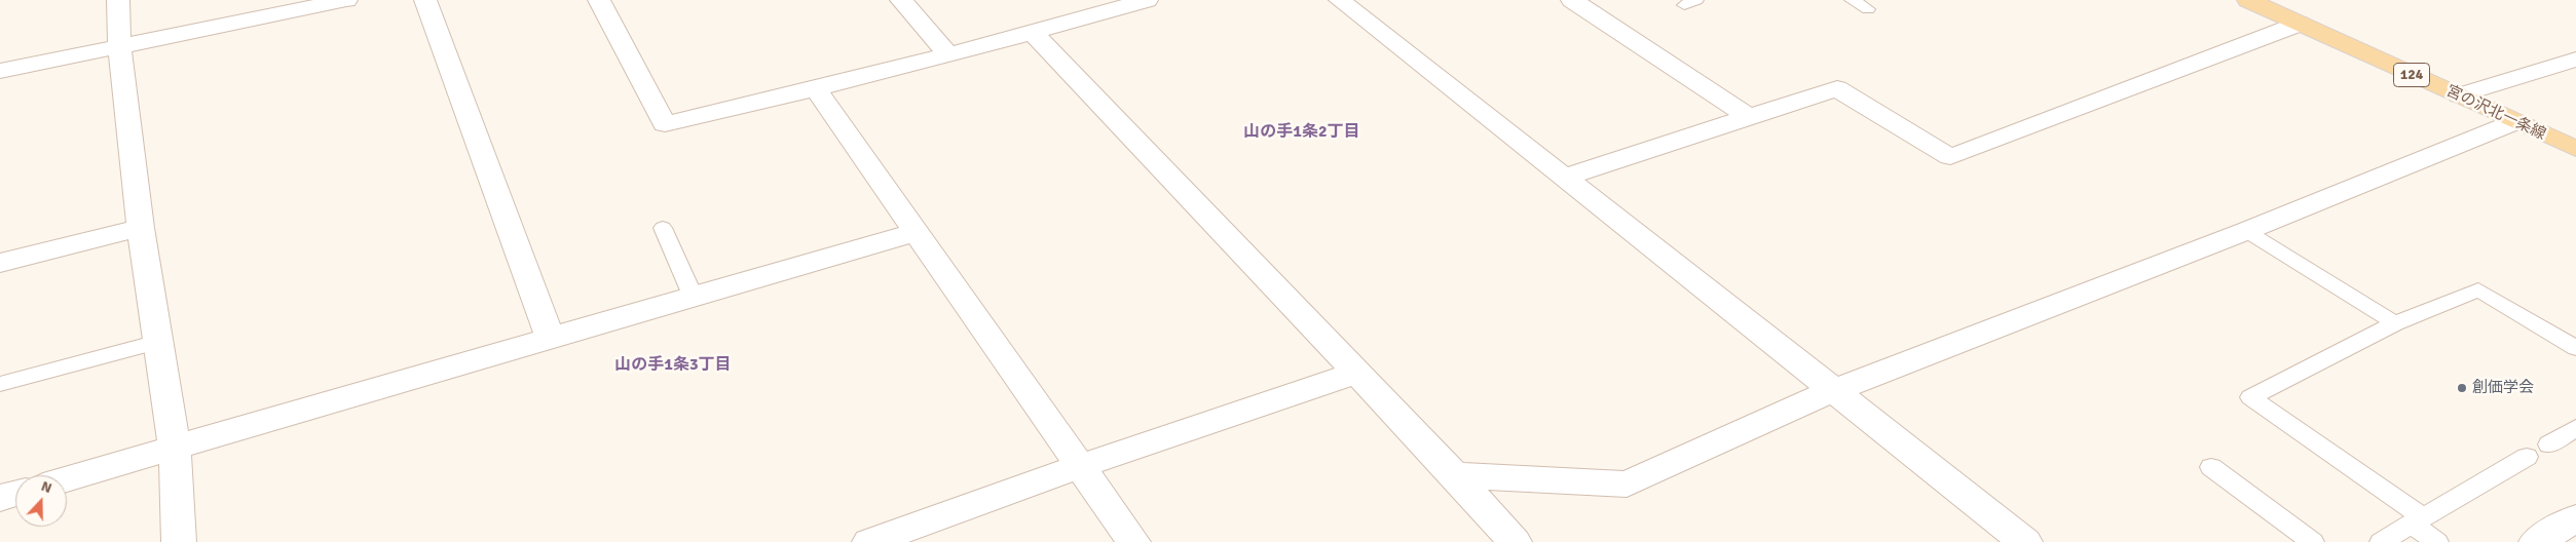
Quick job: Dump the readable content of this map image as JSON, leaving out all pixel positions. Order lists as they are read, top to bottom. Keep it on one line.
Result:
{"streets":{"main road":["124","宮の沢北一条線"]},"districts":["山の手1条2丁目","山の手1条3丁目"],"places":["創価学会"],"north":"top"}
